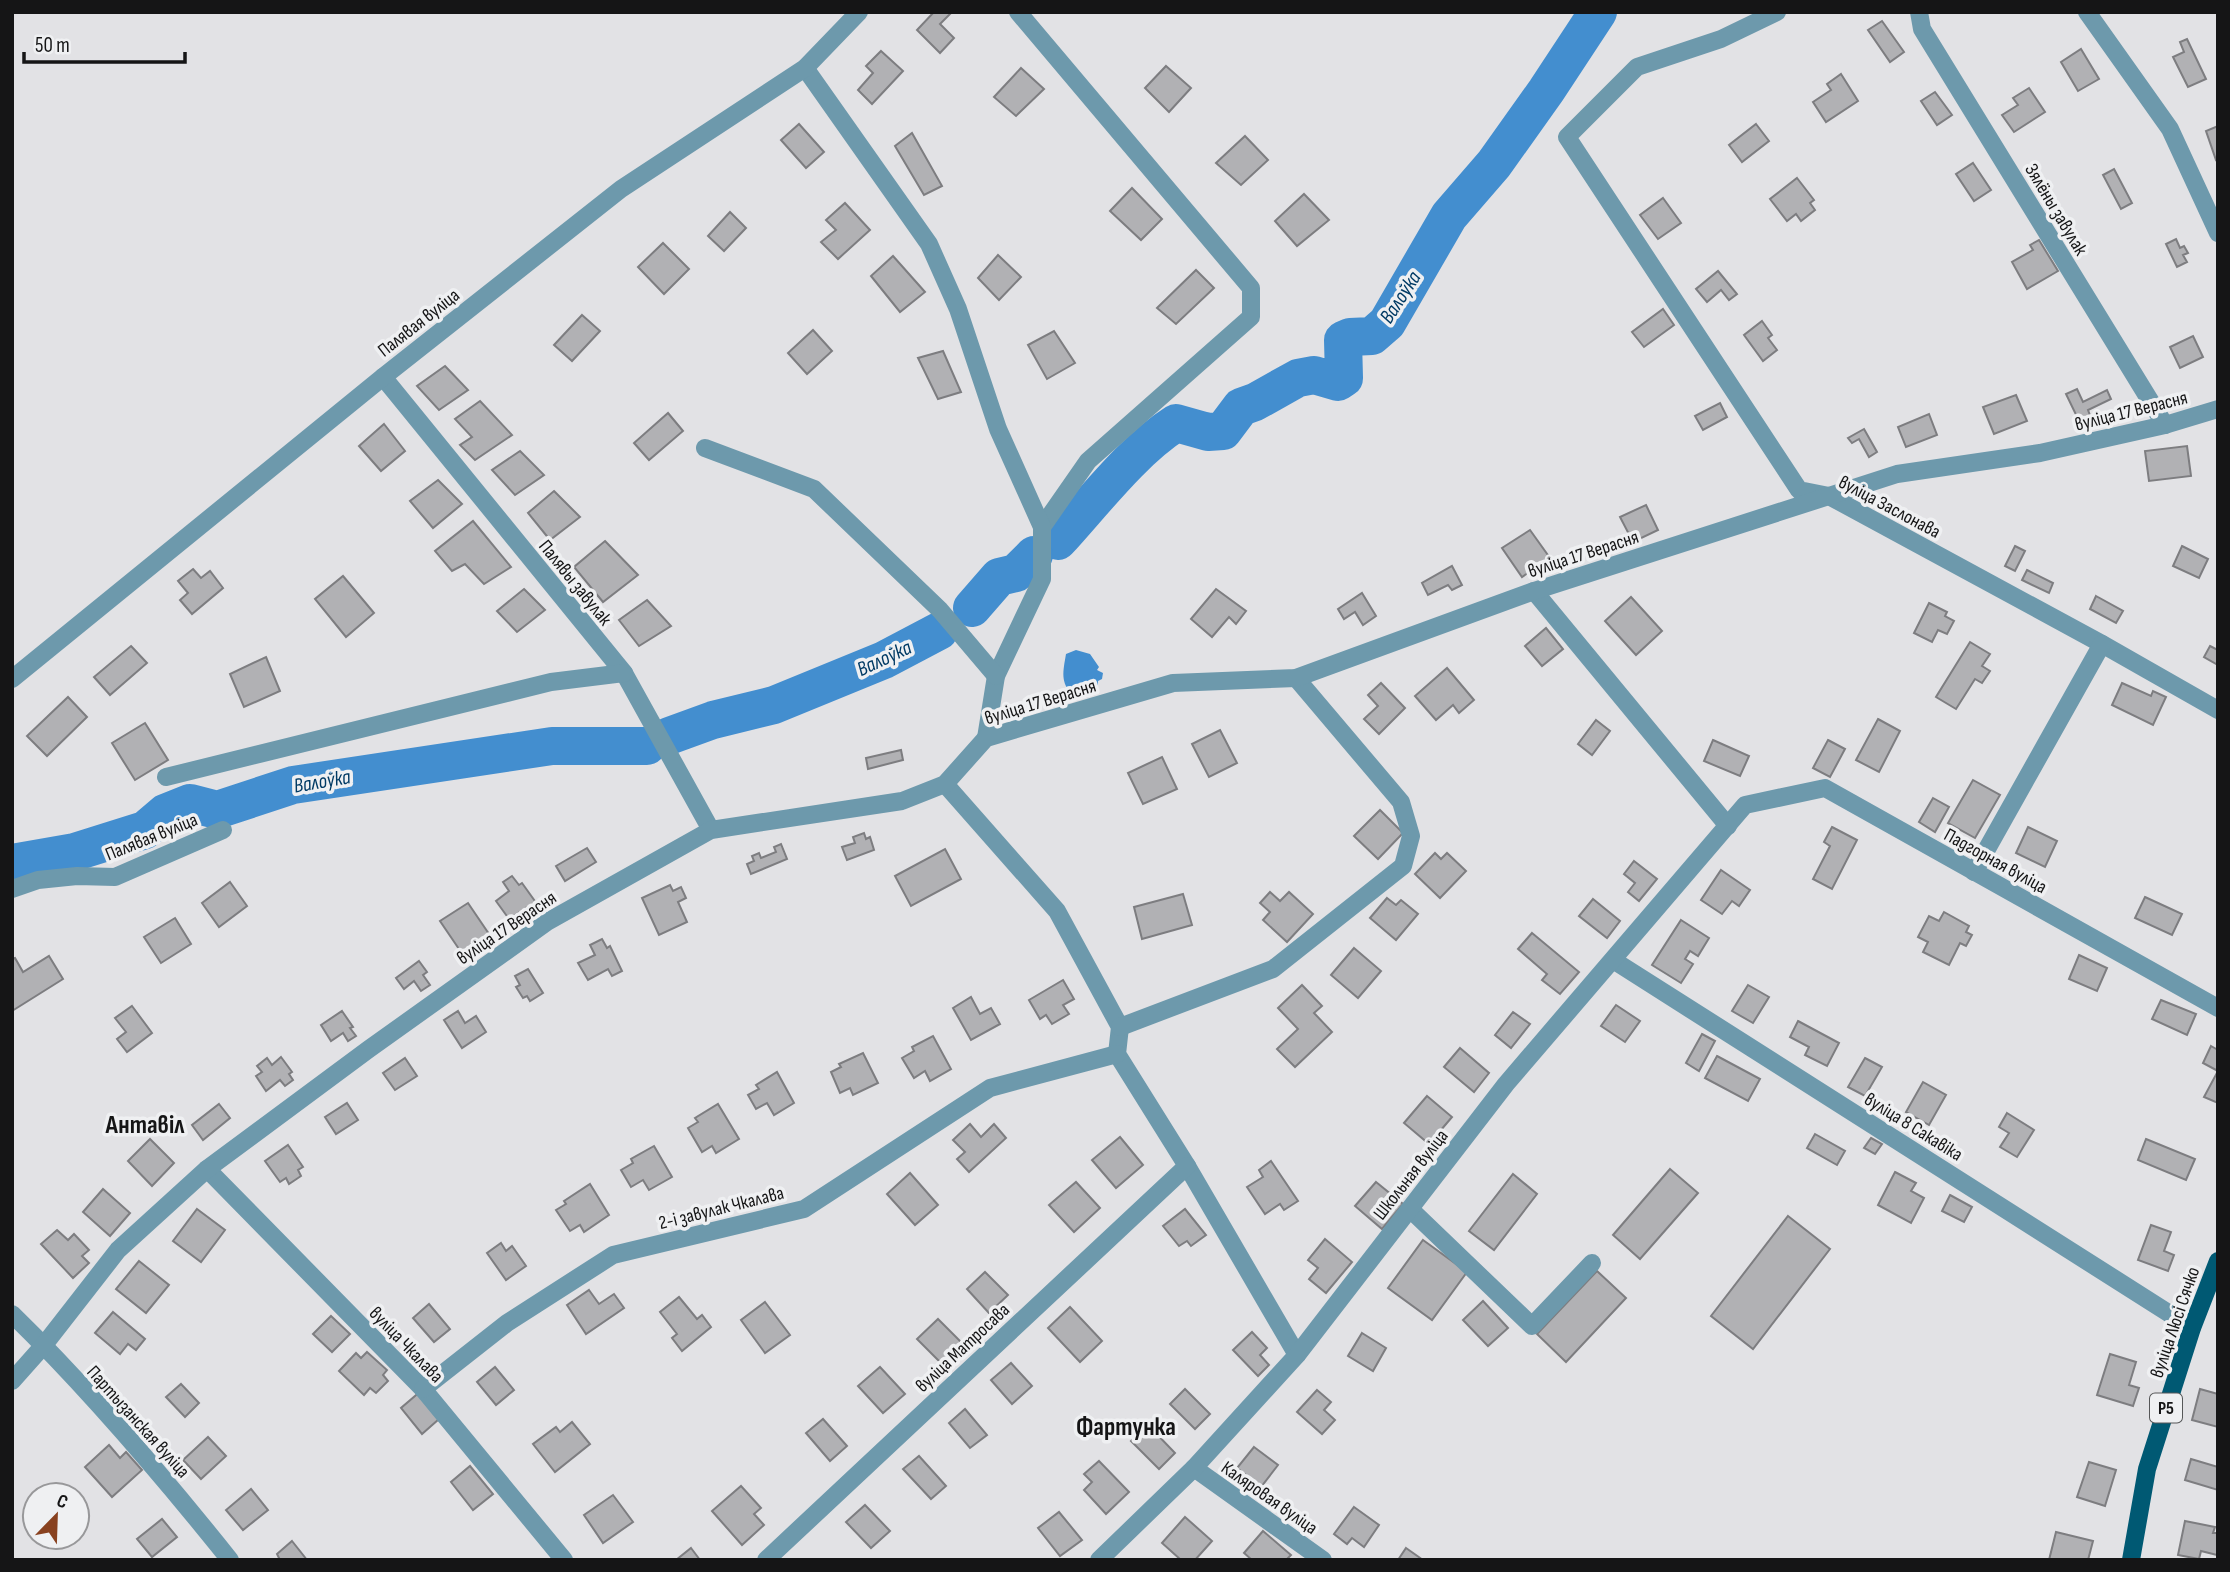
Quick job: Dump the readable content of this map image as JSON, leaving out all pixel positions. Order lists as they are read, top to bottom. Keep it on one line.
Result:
{"streets":{"main road":["вуліца Люсі Сячко","Р5"],"street":["Зялёны завулак","Палявая вуліца","вуліца 17 Верасня","вуліца Заслонава","Палявы завулак","Падгорная вуліца","вуліца 8 Сакавіка","Школьная вуліца","2-і завулак Чкалава","вуліца Чкалава","вуліца Матросава","Партызанская вуліца","Каляровая вуліца"]},"crossings":[["Зялёны завулак","вуліца 17 Верасня"],["Палявая вуліца","Палявы завулак"],["вуліца 17 Верасня","вуліца Заслонава"],["вуліца 17 Верасня","Палявы завулак"],["вуліца 17 Верасня","вуліца Чкалава"],["вуліца 17 Верасня","Партызанская вуліца"],["Падгорная вуліца","Школьная вуліца"],["вуліца 8 Сакавіка","Школьная вуліца"],["вуліца 8 Сакавіка","вуліца Люсі Сячко"],["Школьная вуліца","Каляровая вуліца"],["2-і завулак Чкалава","вуліца Чкалава"]],"districts":["Антавіл","Фартунка"],"water":["Валоўка"],"scale_bar":"50 m","north":"top right"}
